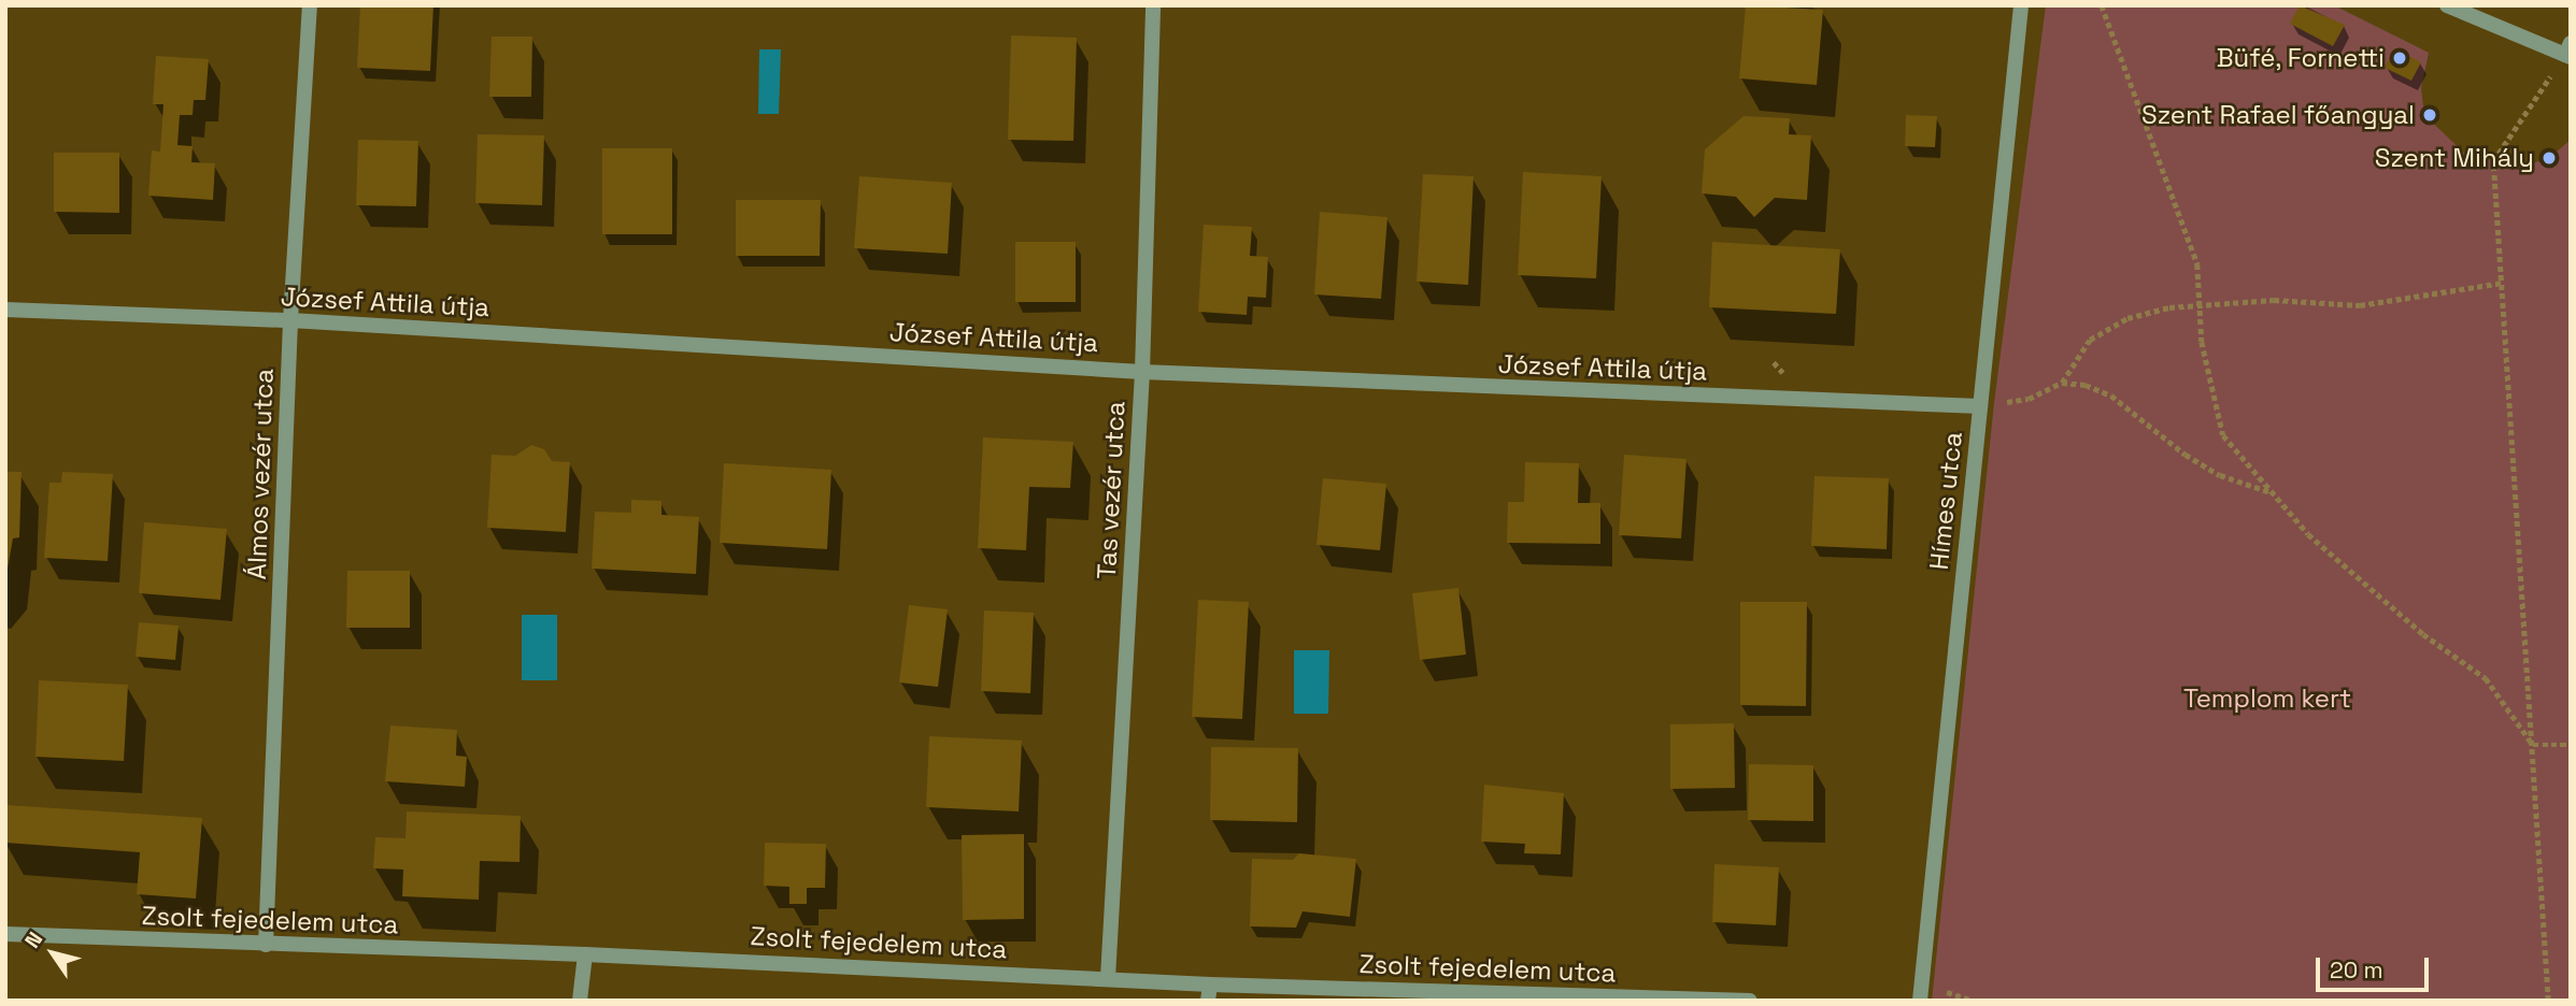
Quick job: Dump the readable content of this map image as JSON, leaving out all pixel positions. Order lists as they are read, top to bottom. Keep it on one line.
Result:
{"streets":{"street":["József Attila útja","Álmos vezér utca","Tas vezér utca","Hímes utca","Zsolt fejedelem utca"]},"crossings":[["József Attila útja","Álmos vezér utca"],["József Attila útja","Tas vezér utca"],["József Attila útja","Hímes utca"],["Álmos vezér utca","Zsolt fejedelem utca"],["Tas vezér utca","Zsolt fejedelem utca"]],"parks":["Templom kert"],"places":["Büfé, Fornetti","Szent Rafael főangyal","Szent Mihály"],"scale_bar":"20 m","north":"top left"}
